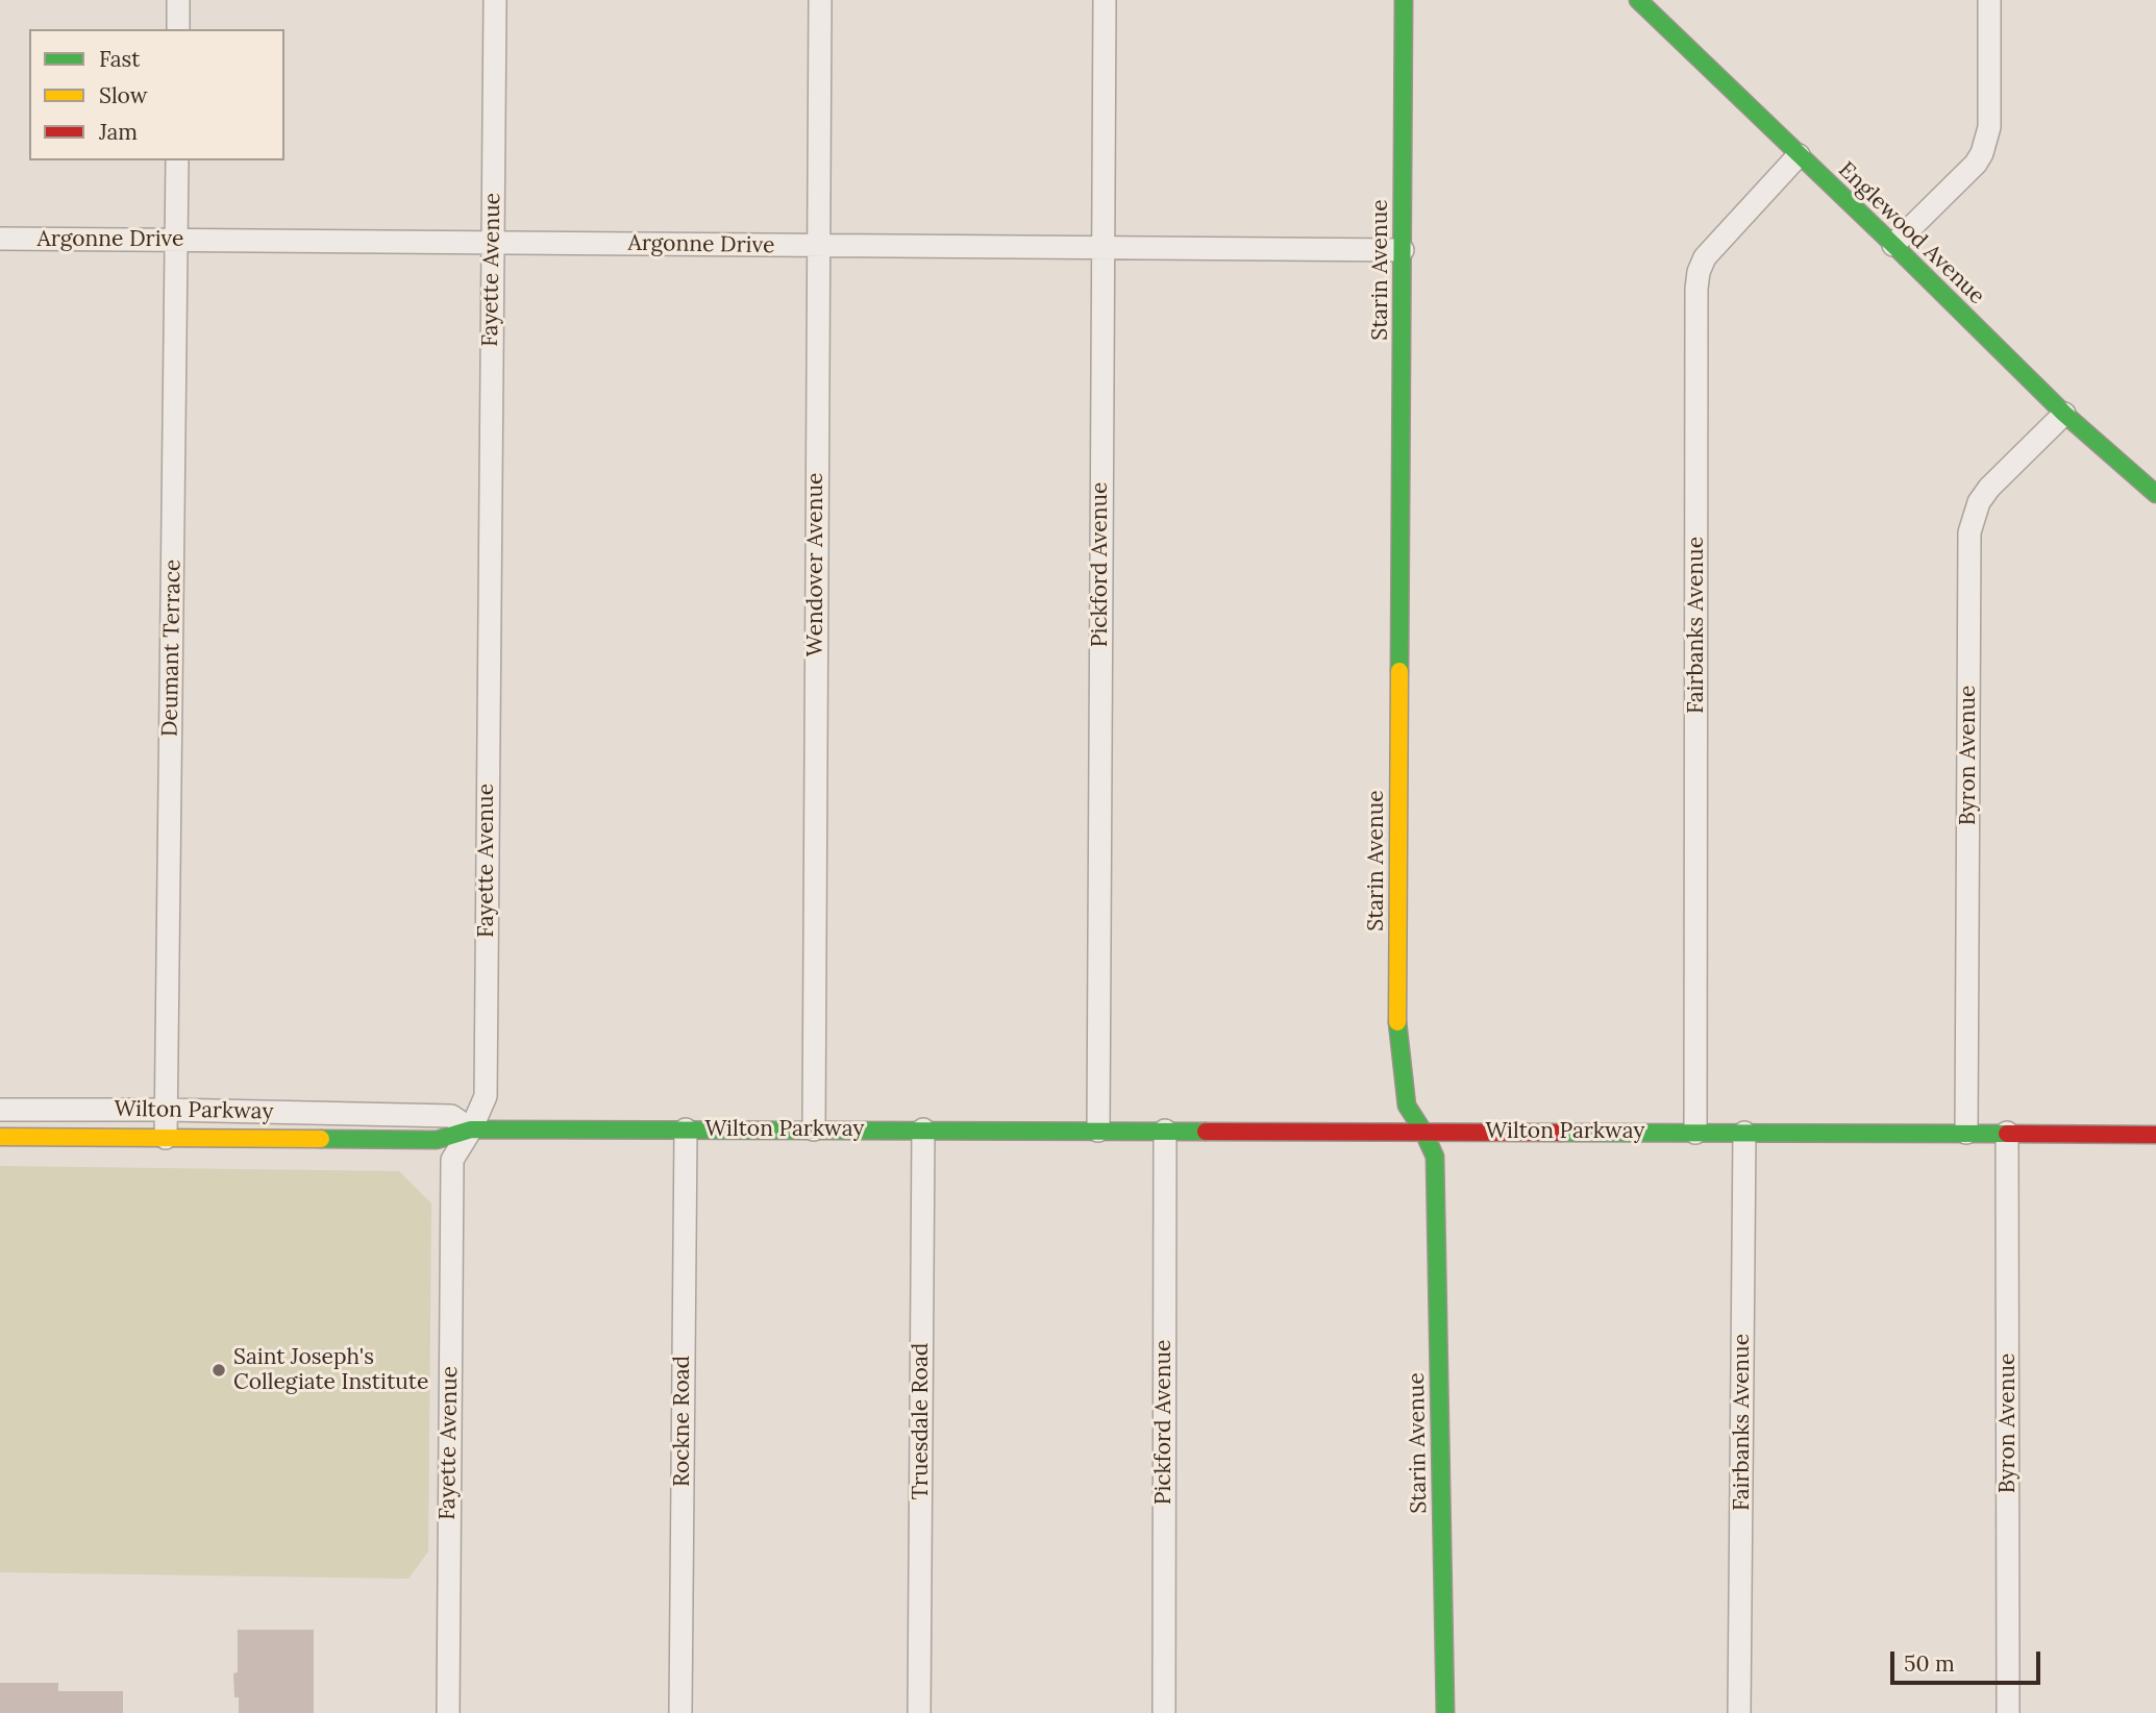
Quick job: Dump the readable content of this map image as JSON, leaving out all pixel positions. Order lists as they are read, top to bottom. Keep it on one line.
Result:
{"streets":{"street":["Englewood Avenue","Argonne Drive","Fayette Avenue","Starin Avenue","Wendover Avenue","Pickford Avenue","Fairbanks Avenue","Deumant Terrace","Byron Avenue","Wilton Parkway","Rockne Road","Truesdale Road"]},"crossings":[["Englewood Avenue","Fairbanks Avenue"],["Englewood Avenue","Byron Avenue"],["Argonne Drive","Fayette Avenue"],["Argonne Drive","Starin Avenue"],["Argonne Drive","Wendover Avenue"],["Argonne Drive","Pickford Avenue"],["Argonne Drive","Deumant Terrace"],["Fayette Avenue","Wilton Parkway"],["Starin Avenue","Wilton Parkway"],["Wendover Avenue","Wilton Parkway"],["Pickford Avenue","Wilton Parkway"],["Fairbanks Avenue","Wilton Parkway"],["Deumant Terrace","Wilton Parkway"],["Byron Avenue","Wilton Parkway"],["Wilton Parkway","Rockne Road"],["Wilton Parkway","Truesdale Road"]],"places":["Saint Joseph's Collegiate Institute"],"legend":["Fast","Slow","Jam"],"scale_bar":"50 m"}
